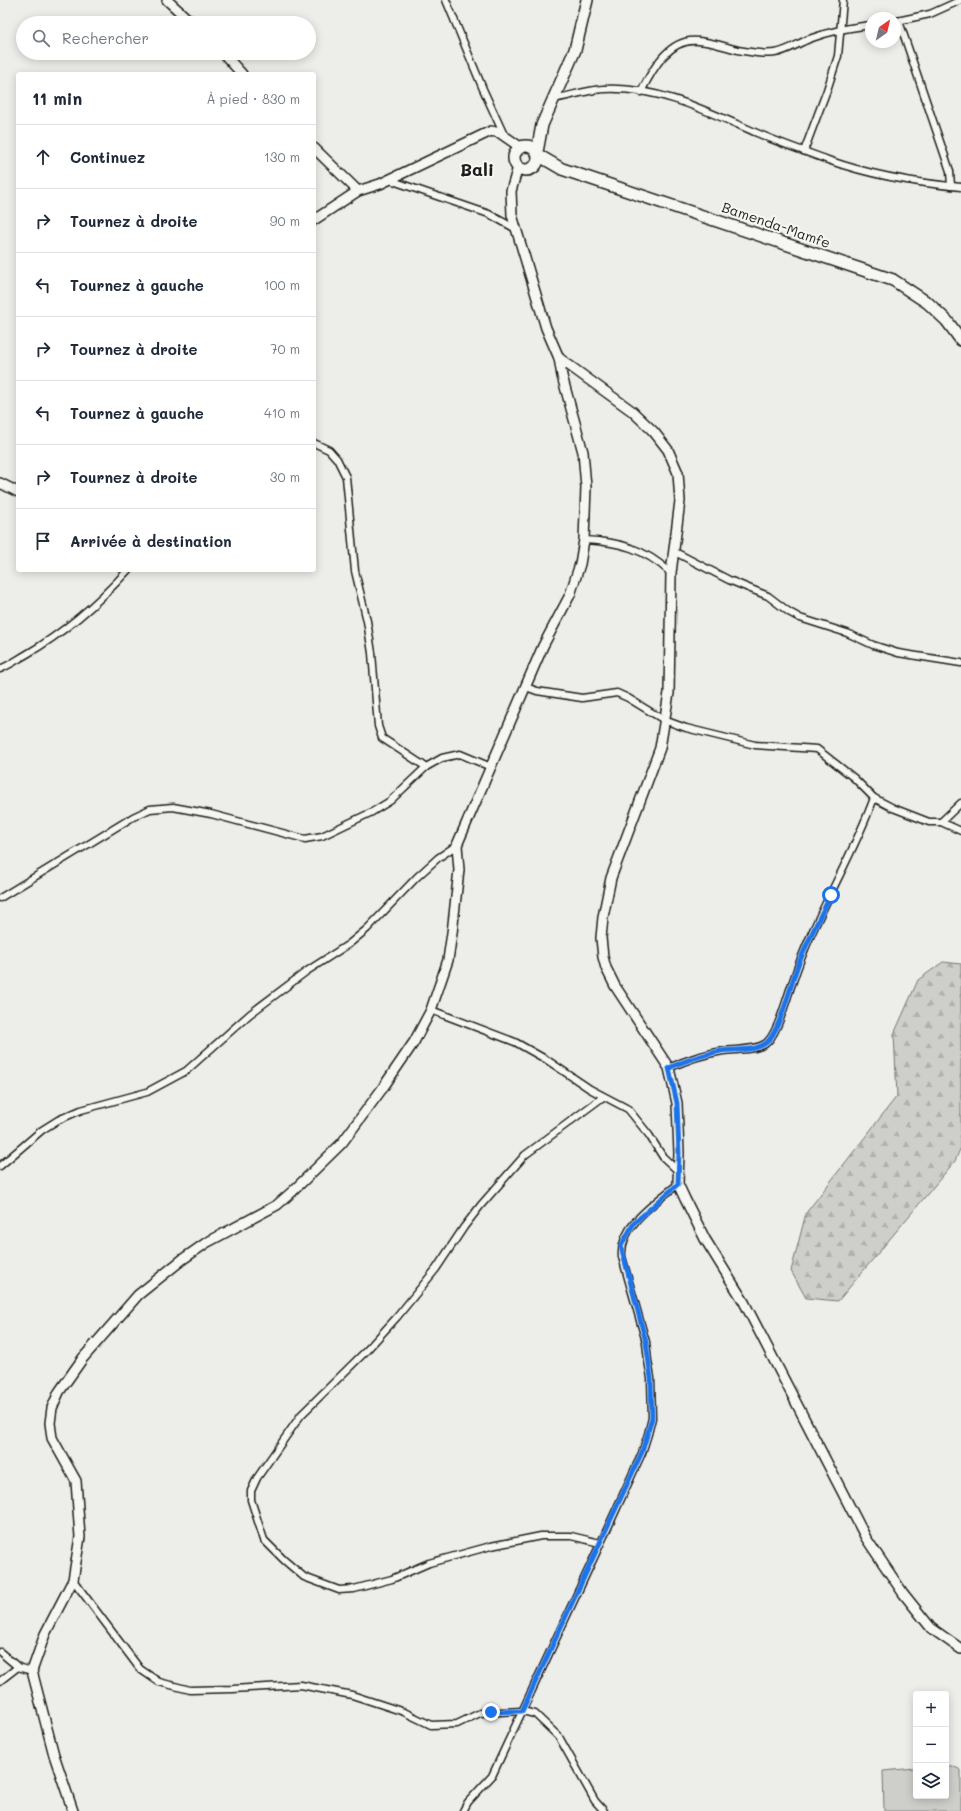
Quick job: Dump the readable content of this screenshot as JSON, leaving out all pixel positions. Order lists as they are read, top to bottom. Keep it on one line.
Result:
{"streets":{"highway":["Bamenda-Mamfe"]},"districts":["Bali"],"north":"top right","page":{"search":"Rechercher","heading":["11 min","À pied · 830 m"],"list":[["Continuez","130 m"],["Tournez à droite","90 m"],["Tournez à gauche","100 m"],["Tournez à droite","70 m"],["Tournez à gauche","410 m"],["Tournez à droite","30 m"],"Arrivée à destination"],"map_buttons":["+","−"]}}
